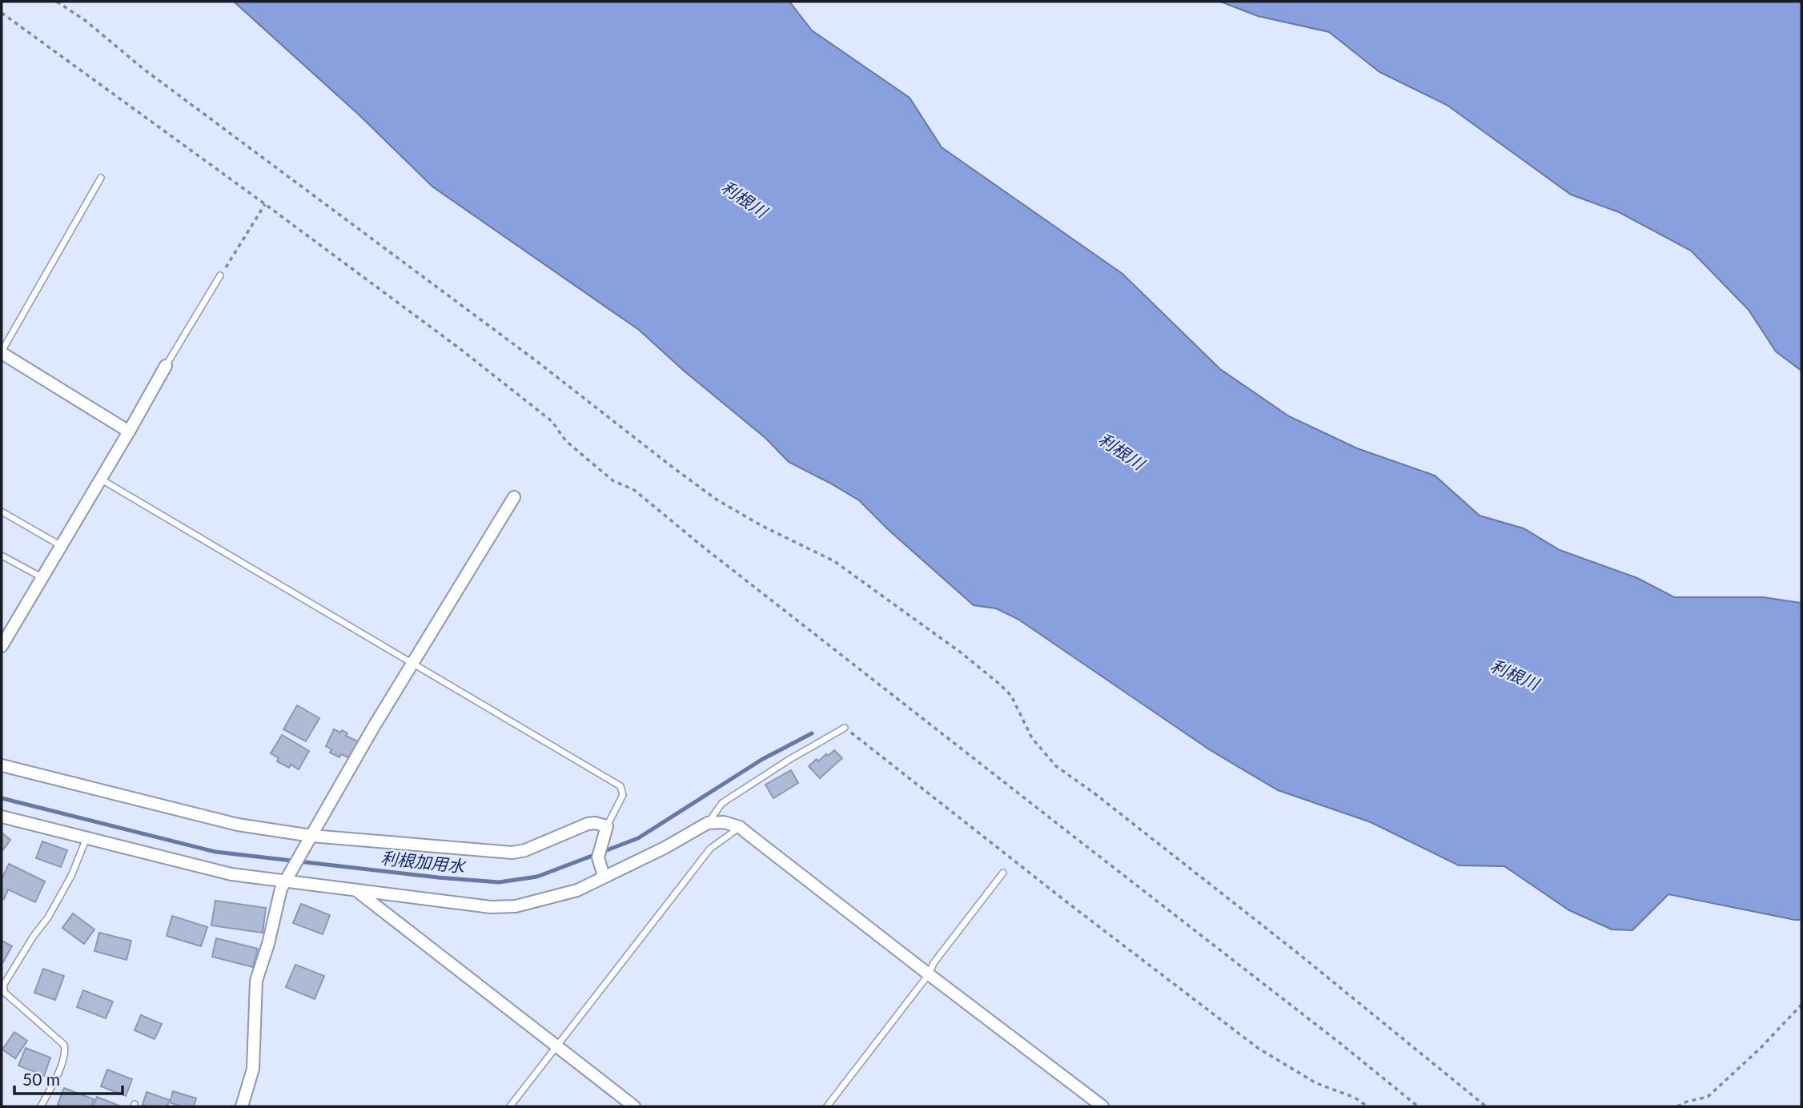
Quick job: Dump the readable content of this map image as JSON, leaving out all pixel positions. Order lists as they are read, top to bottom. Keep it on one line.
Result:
{"water":["利根川","利根加用水"],"scale_bar":"50 m"}
